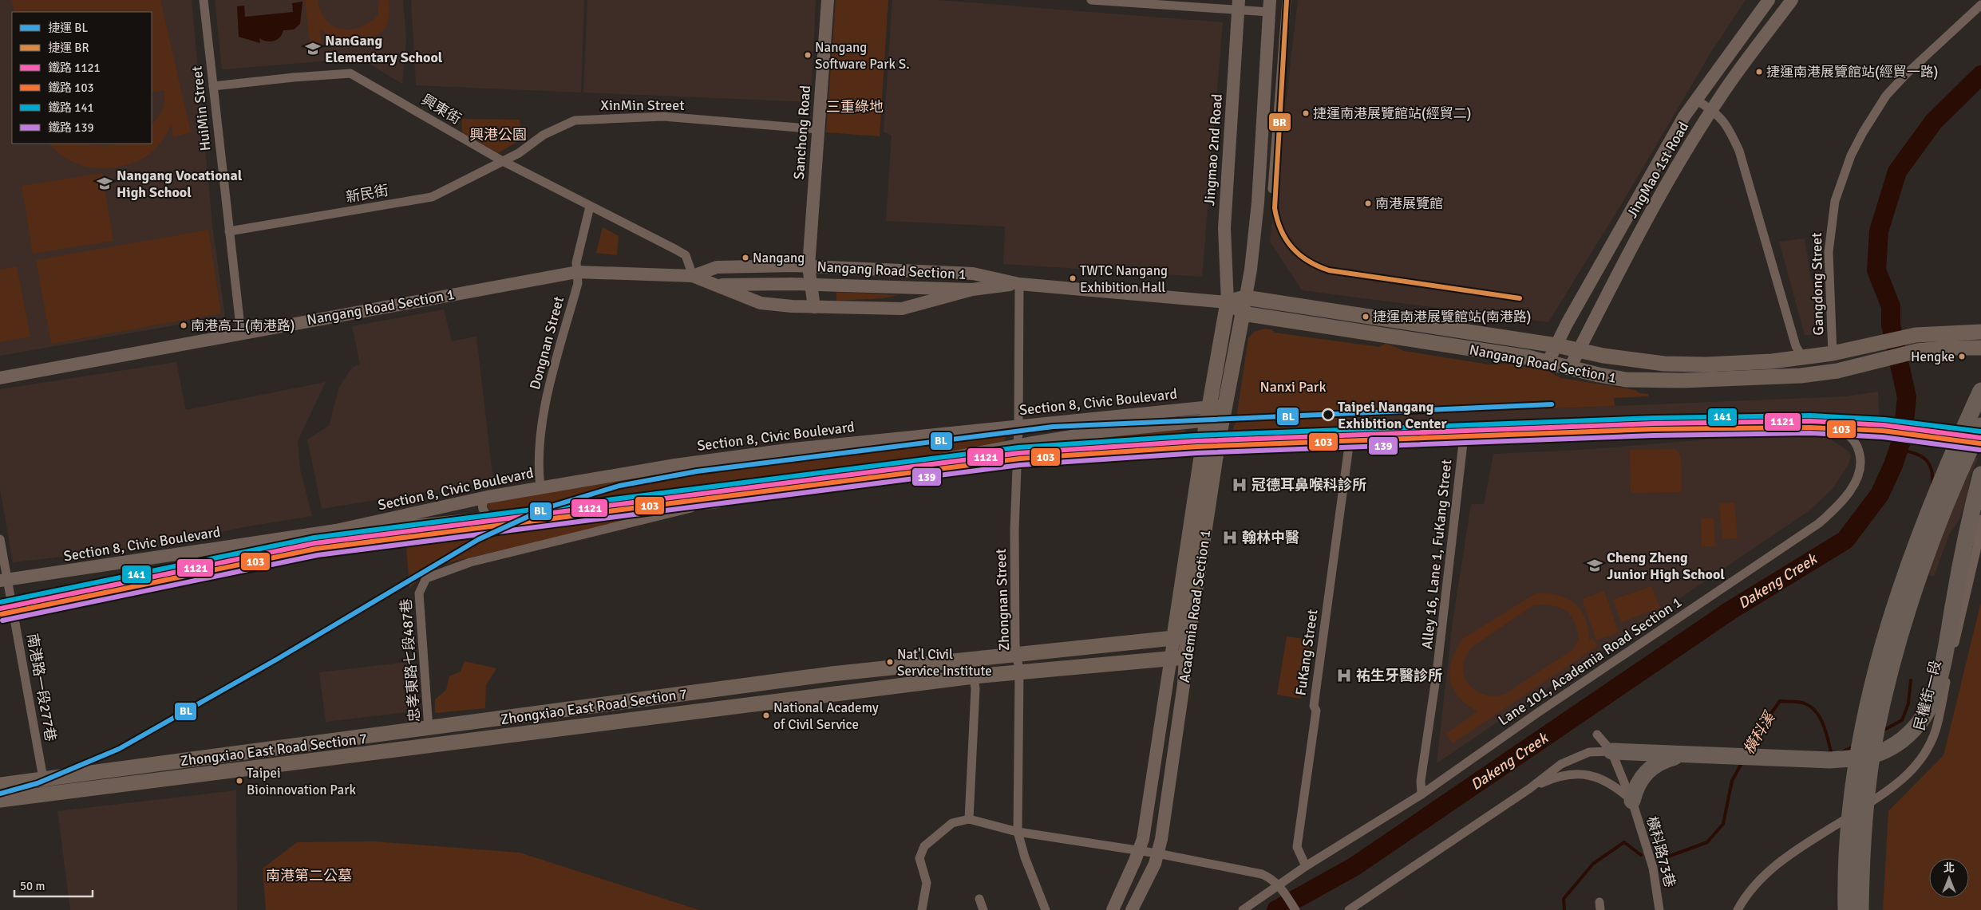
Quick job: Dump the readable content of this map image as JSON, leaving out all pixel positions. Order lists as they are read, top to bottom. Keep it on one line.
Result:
{"streets":{"main road":["Nangang Road Section 1","Academia Road Section 1","Zhongxiao East Road Section 7"],"street":["XinMin Street","HuiMin Street","興東街","Sanchong Road","Jingmao 2nd Road","JingMao 1st Road","新民街","Gangdong Street","Dongnan Street","Section 8, Civic Boulevard","Alley 16, Lane 1, FuKang Street","Zhongnan Street","FuKang Street","忠孝東路七段487巷","Lane 101, Academia Road Section 1","南港路一段277巷","民權街一段","橫科路73巷"]},"crossings":[["XinMin Street","興東街"],["XinMin Street","Sanchong Road"],["XinMin Street","新民街"],["HuiMin Street","興東街"],["HuiMin Street","新民街"],["HuiMin Street","Nangang Road Section 1"],["興東街","新民街"],["興東街","Nangang Road Section 1"],["興東街","Dongnan Street"],["Sanchong Road","Nangang Road Section 1"],["Jingmao 2nd Road","Nangang Road Section 1"],["Jingmao 2nd Road","Academia Road Section 1"],["JingMao 1st Road","Nangang Road Section 1"],["Nangang Road Section 1","Gangdong Street"],["Nangang Road Section 1","Dongnan Street"],["Nangang Road Section 1","Zhongnan Street"],["Nangang Road Section 1","Academia Road Section 1"],["Dongnan Street","Section 8, Civic Boulevard"],["Section 8, Civic Boulevard","Zhongnan Street"],["Section 8, Civic Boulevard","Academia Road Section 1"],["Section 8, Civic Boulevard","忠孝東路七段487巷"],["Section 8, Civic Boulevard","南港路一段277巷"],["Alley 16, Lane 1, FuKang Street","Lane 101, Academia Road Section 1"],["Zhongnan Street","Zhongxiao East Road Section 7"],["Academia Road Section 1","Zhongxiao East Road Section 7"],["FuKang Street","Lane 101, Academia Road Section 1"],["忠孝東路七段487巷","Zhongxiao East Road Section 7"],["南港路一段277巷","Zhongxiao East Road Section 7"]],"water":["Dakeng Creek","橫科溪"],"parks":["三重綠地","興港公園","Nanxi Park","南港第二公墓"],"places":{"school or university":["NanGang Elementary School","Nangang Vocational High School","Cheng Zheng Junior High School"],"other":["Nangang Software Park S.","捷運南港展覽館站(經貿一路)","捷運南港展覽館站(經貿二)","南港展覽館","Nangang","TWTC Nangang Exhibition Hall","捷運南港展覽館站(南港路)","南港高工(南港路)","Hengke","Taipei Nangang Exhibition Center","Nat'l Civil Service Institute","National Academy of Civil Service","Taipei Bioinnovation Park"],"hospital":["冠德耳鼻喉科診所","翰林中醫","祐生牙醫診所"]},"lines":["metro line BR","metro line BL","rail line 141","rail line 1121","rail line 103","rail line 139"],"legend":["捷運 BL","捷運 BR","鐵路 1121","鐵路 103","鐵路 141","鐵路 139"],"scale_bar":"50 m","north":"top"}
